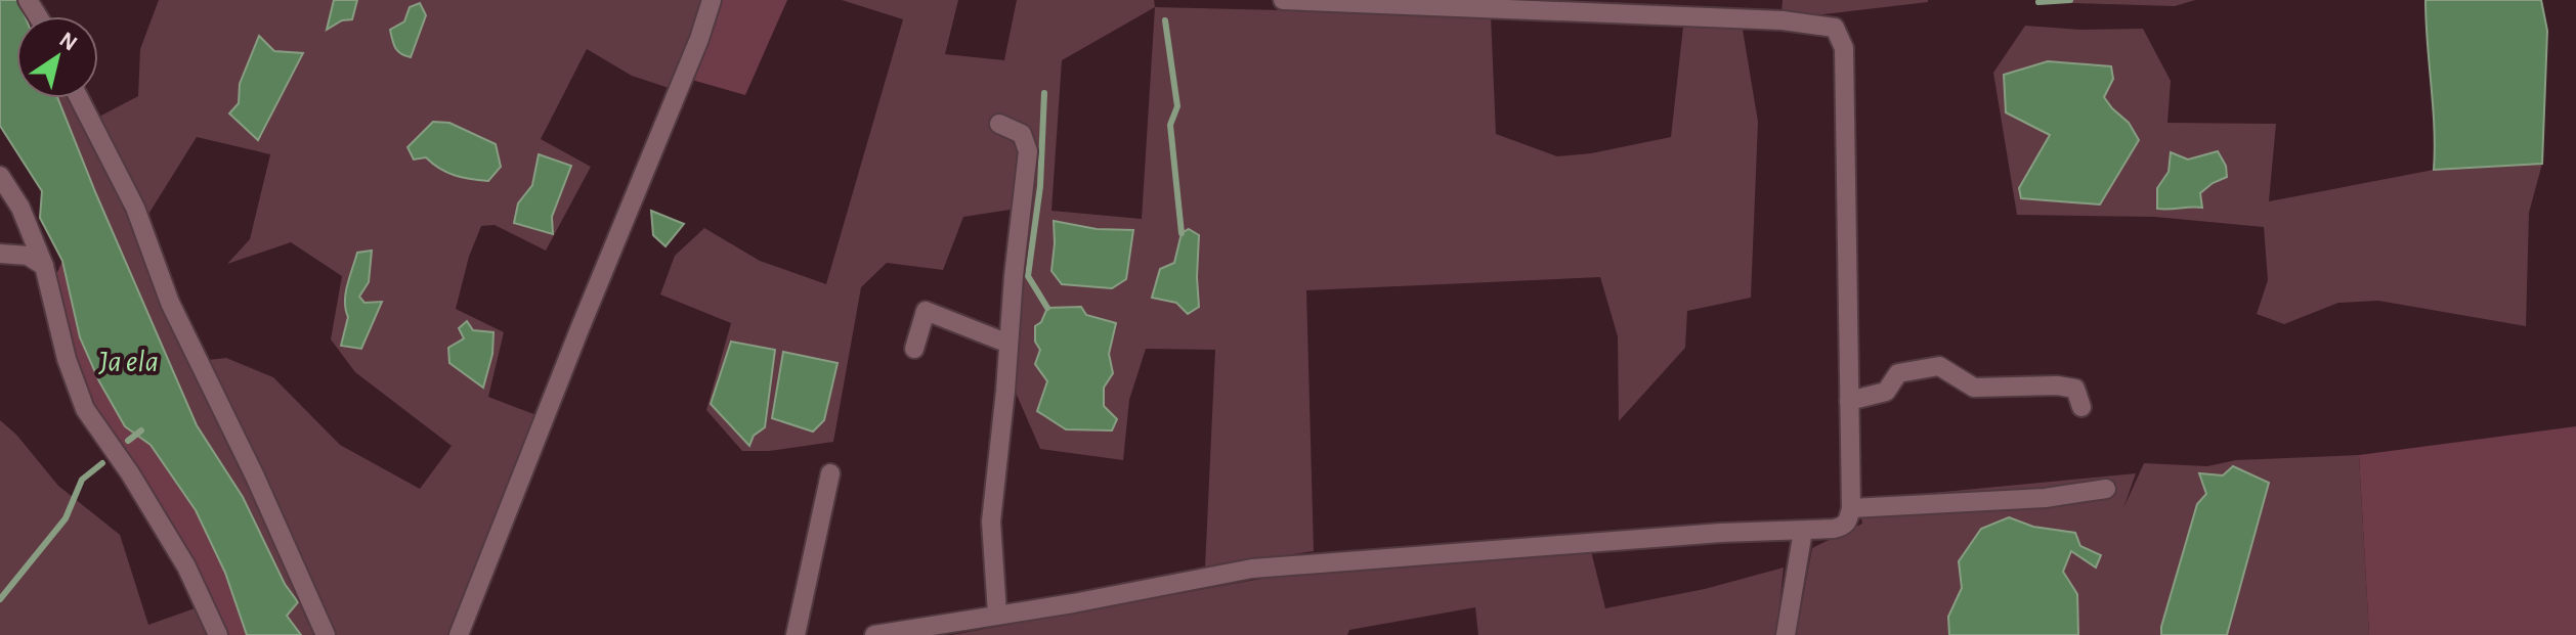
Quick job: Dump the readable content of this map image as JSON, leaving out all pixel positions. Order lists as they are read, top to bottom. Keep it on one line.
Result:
{"water":["Ja ela"],"north":"top right"}
